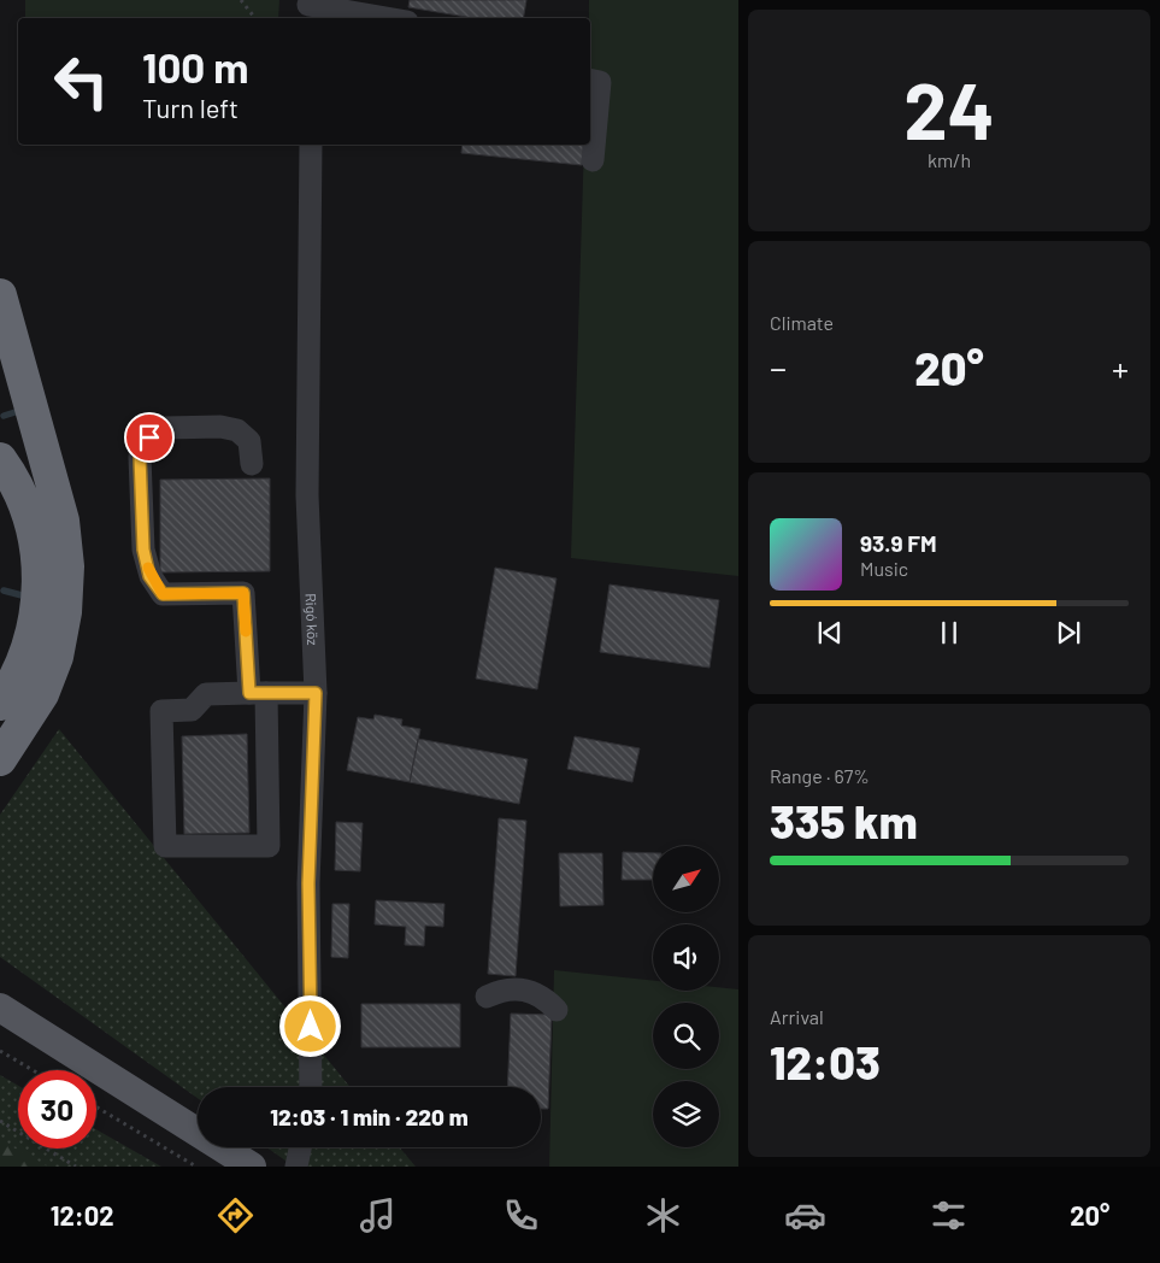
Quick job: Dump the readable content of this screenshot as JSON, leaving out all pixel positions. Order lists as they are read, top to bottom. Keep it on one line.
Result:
{"streets":{"street":["Rigó köz"]},"north":"top right","page":{"tile":[["24","km/h"],"Climate",["Range · 67%","335 km"],["Arrival","12:03"]],"turn":["100 m","Turn left"],"heat":["−","20°","+"],"song":["93.9 FM","Music"],"limit":"30","trip":"12:03 · 1 min · 220 m","tabs":["12:02","20°"]}}
